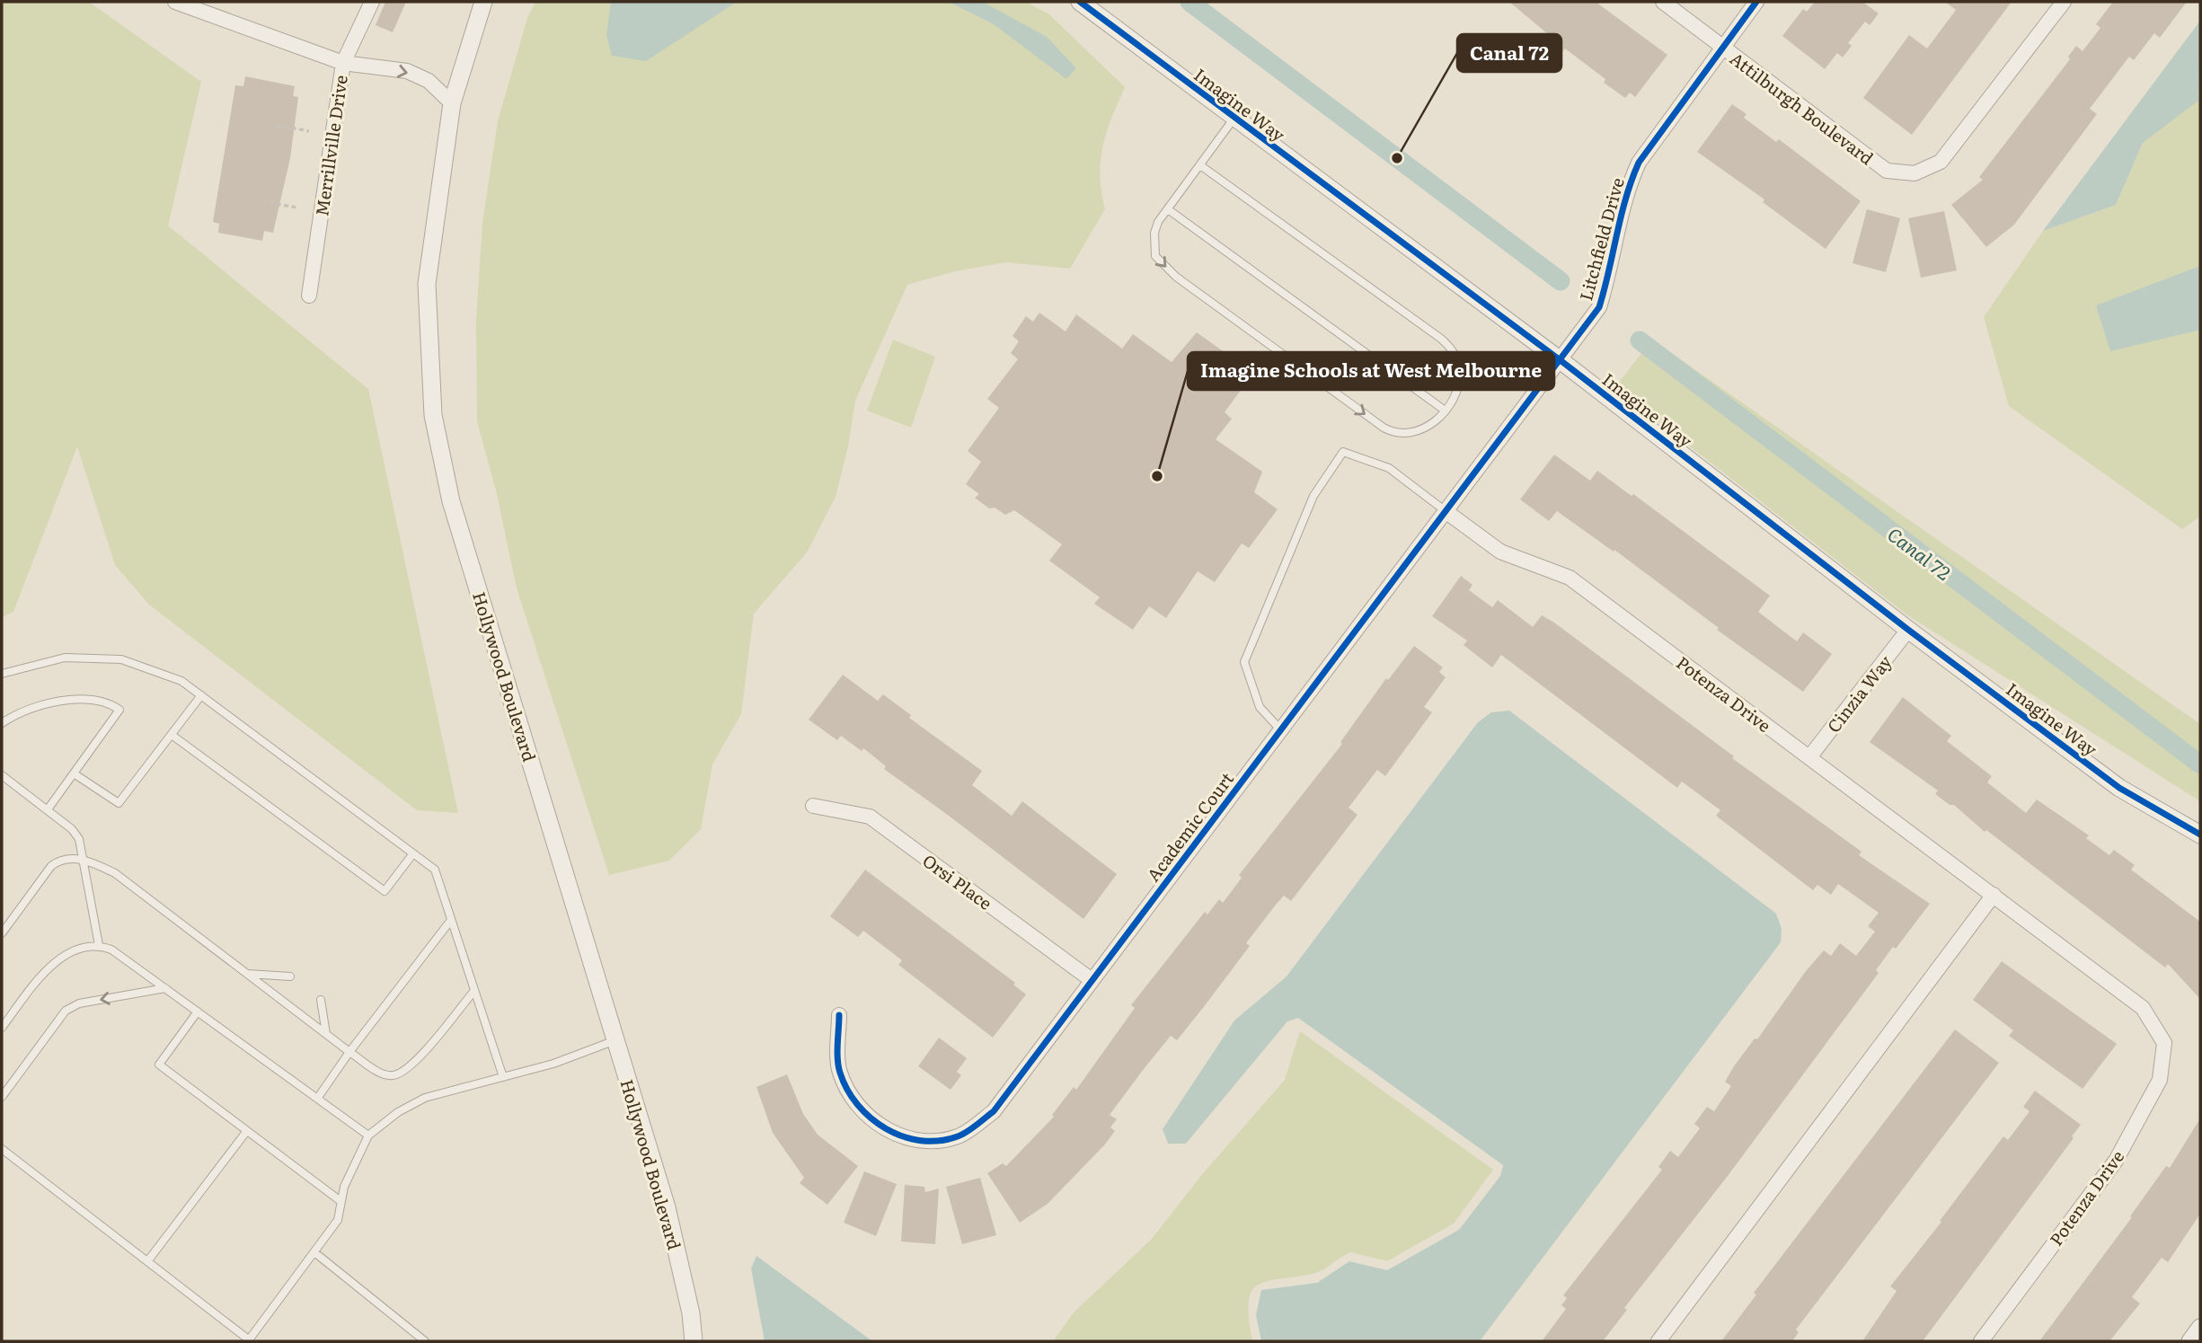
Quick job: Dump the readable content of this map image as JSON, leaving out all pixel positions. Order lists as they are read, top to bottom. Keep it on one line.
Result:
{"streets":{"street":["Imagine Way","Attilburgh Boulevard","Merrillville Drive","Litchfield Drive","Hollywood Boulevard","Potenza Drive","Cinzia Way","Academic Court","Orsi Place"]},"crossings":[["Imagine Way","Litchfield Drive"],["Imagine Way","Cinzia Way"],["Imagine Way","Academic Court"],["Attilburgh Boulevard","Litchfield Drive"],["Litchfield Drive","Academic Court"],["Potenza Drive","Cinzia Way"],["Potenza Drive","Academic Court"],["Academic Court","Orsi Place"]],"water":["Canal 72"],"places":["Canal 72","Imagine Schools at West Melbourne"]}
